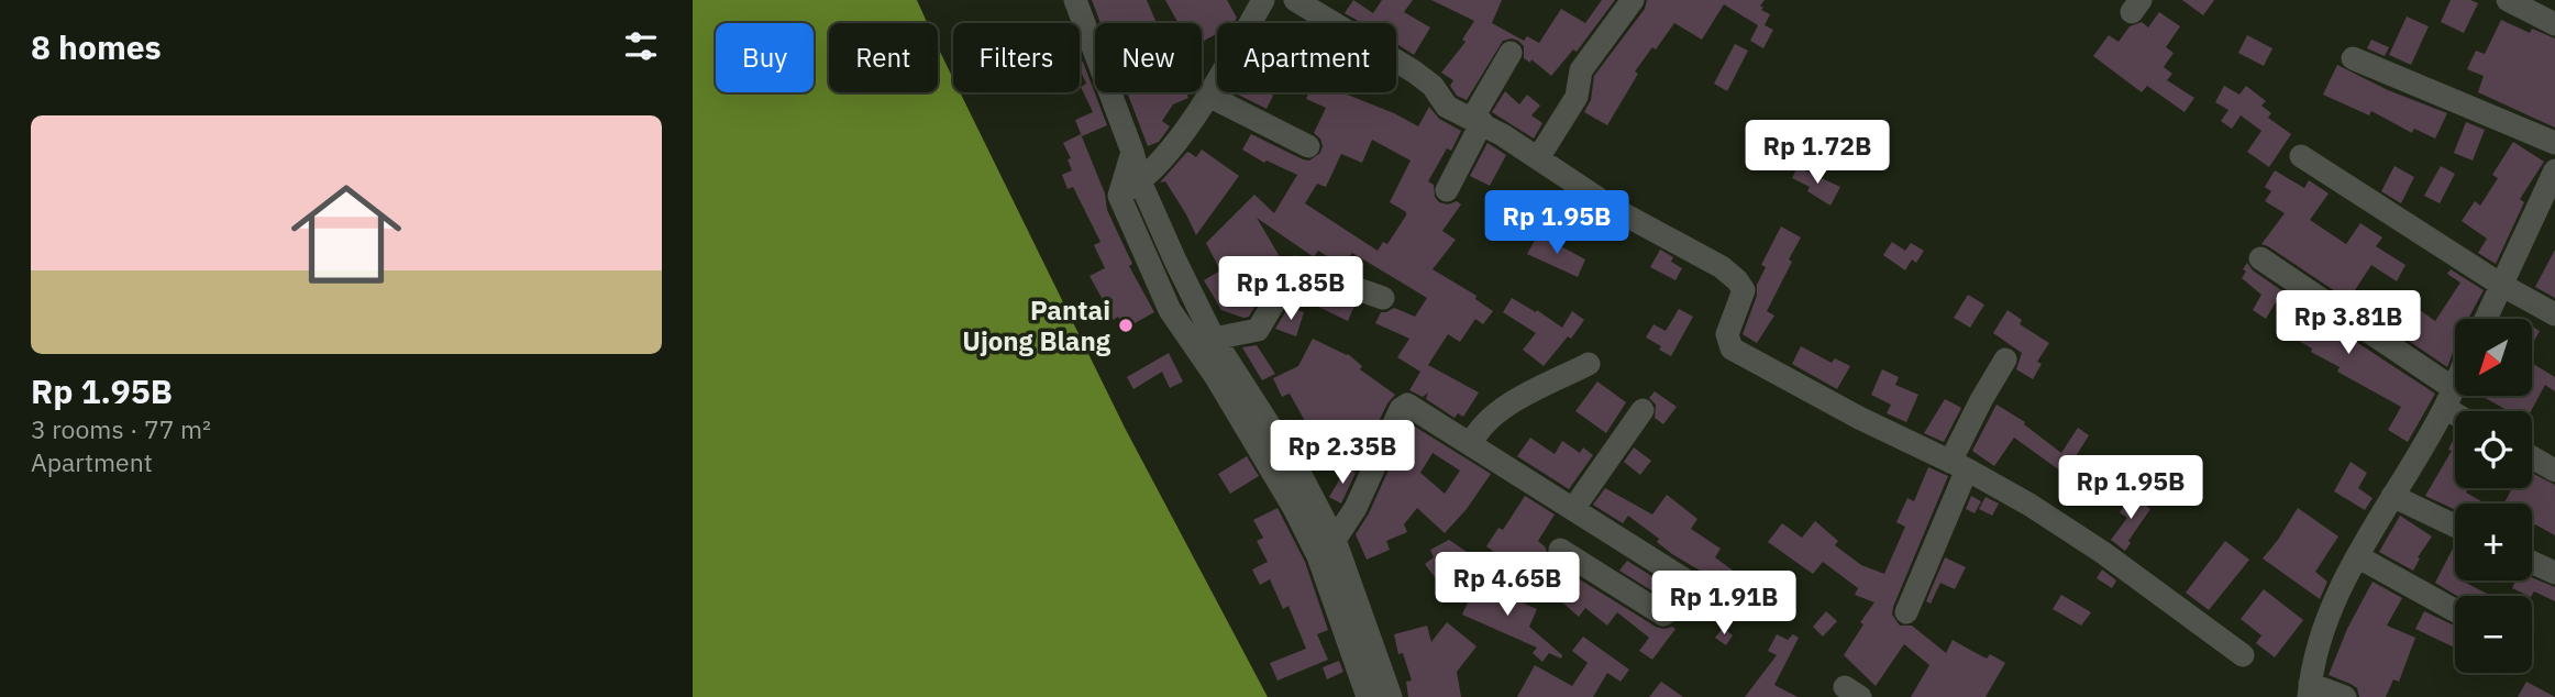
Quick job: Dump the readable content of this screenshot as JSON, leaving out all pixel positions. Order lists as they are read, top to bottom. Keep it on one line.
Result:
{"places":["Pantai Ujong Blang"],"north":"bottom left","page":{"heading":"8 homes","chip":["Buy","Rent","Filters","New","Apartment"],"list":[{"name":"Rp 1.95B","note":"3 rooms · 77 m² · Apartment"}],"price":["Rp 1.72B","Rp 1.95B","Rp 1.85B","Rp 3.81B","Rp 2.35B","Rp 1.95B","Rp 4.65B","Rp 1.91B"],"map_buttons":["+","−"]}}
